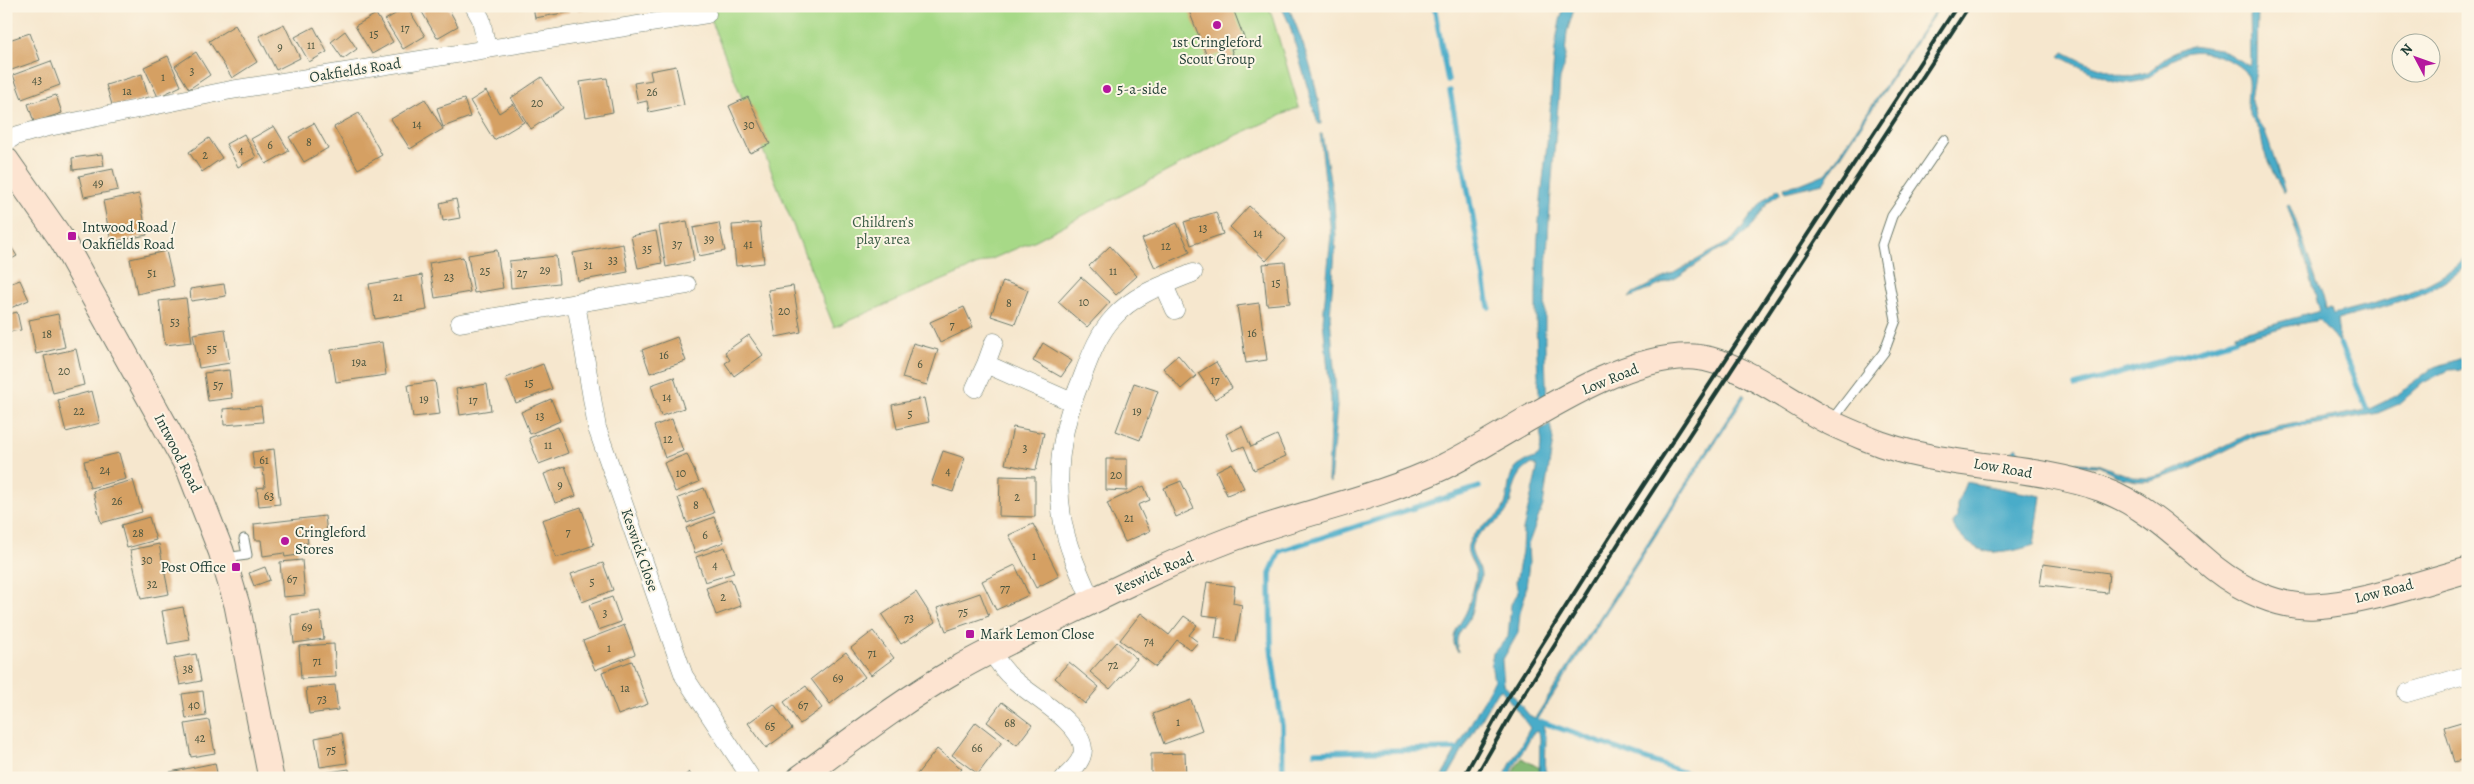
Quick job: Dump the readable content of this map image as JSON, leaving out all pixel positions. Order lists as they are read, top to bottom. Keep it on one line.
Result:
{"streets":{"street":["Oakfields Road","Low Road","Intwood Road","Keswick Close","Keswick Road"]},"crossings":[["Low Road","Keswick Road"]],"parks":["Children’s play area"],"places":{"other":["1st Cringleford Scout Group","5-a-side","Cringleford Stores"],"transit":["Intwood Road / Oakfields Road","Post Office","Mark Lemon Close"]},"house_numbers":["17","15","11","9","3","1","43","1a","26","20","14","30","8","6","4","2","49","13","14","39","37","41","12","35","33","31","29","25","11","51","27","23","15","21","10","8","20","53","7","16","18","55","16","19a","6","20","17","15","57","14","19","17","22","19","5","13","12","11","3","61","24","4","10","20","9","63","2","26","8","21","7","28","6","1","30","4","67","5","32","77","2","75","3","73","69","74","1","71","71","72","38","69","1a","73","40","67","1","68","65","42","66","75"],"north":"top left"}
